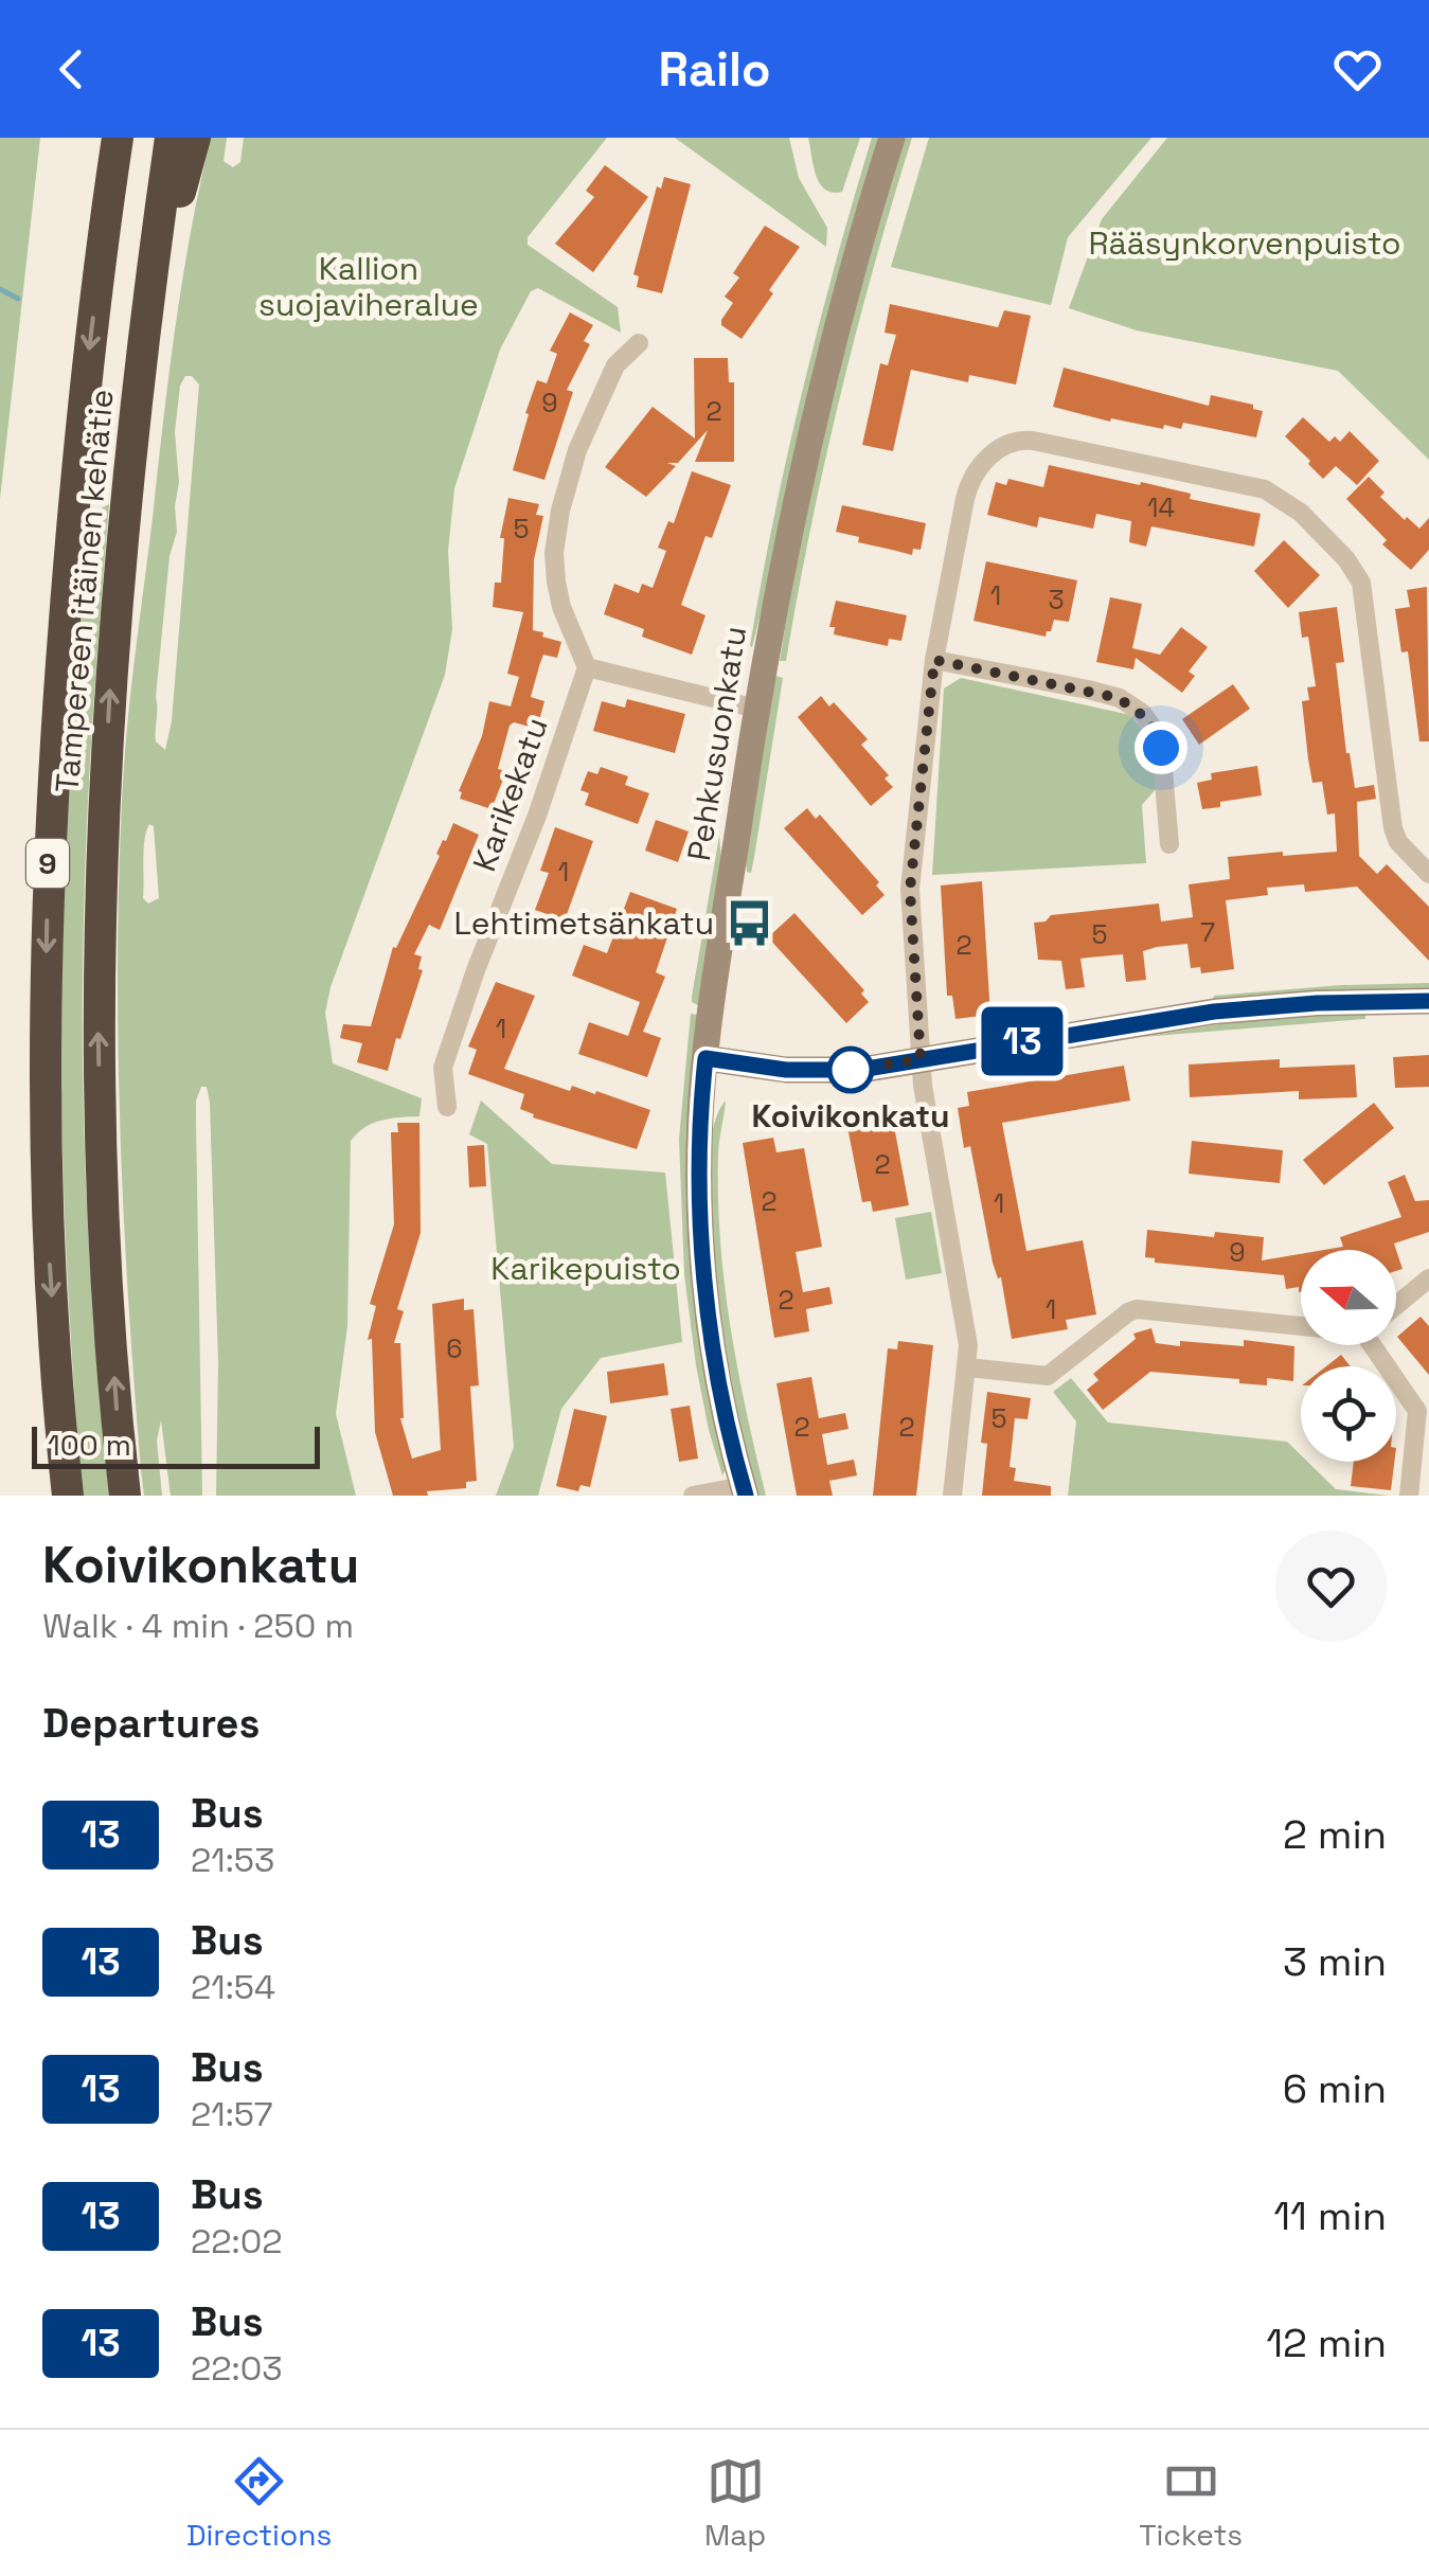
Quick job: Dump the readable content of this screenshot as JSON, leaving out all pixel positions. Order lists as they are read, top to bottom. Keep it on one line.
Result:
{"streets":{"highway":["Tampereen itäinen kehätie","9"],"main road":["Pehkusuonkatu"],"street":["Karikekatu"]},"parks":["Rääsynkorvenpuisto","Kallion suojaviheralue","Karikepuisto"],"places":{"bus stop":["Lehtimetsänkatu"],"other":["Koivikonkatu"]},"lines":["bus line 13"],"house_numbers":["9","2","14","5","1","3","1","7","5","2","1","2","2","1","9","2","1","6","5","2","2"],"scale_bar":"100 m","north":"left","page":{"header":"Railo","on_map":"13","scale":"100 m","heading":[["Koivikonkatu","Walk · 4 min · 250 m"],"Departures"],"list":[{"mark":"13","name":"Bus","note":"21:53","value":"2 min"},{"mark":"13","name":"Bus","note":"21:54","value":"3 min"},{"mark":"13","name":"Bus","note":"21:57","value":"6 min"},{"mark":"13","name":"Bus","note":"22:02","value":"11 min"},{"mark":"13","name":"Bus","note":"22:03","value":"12 min"}],"tabs":["Directions","Map","Tickets"]}}
